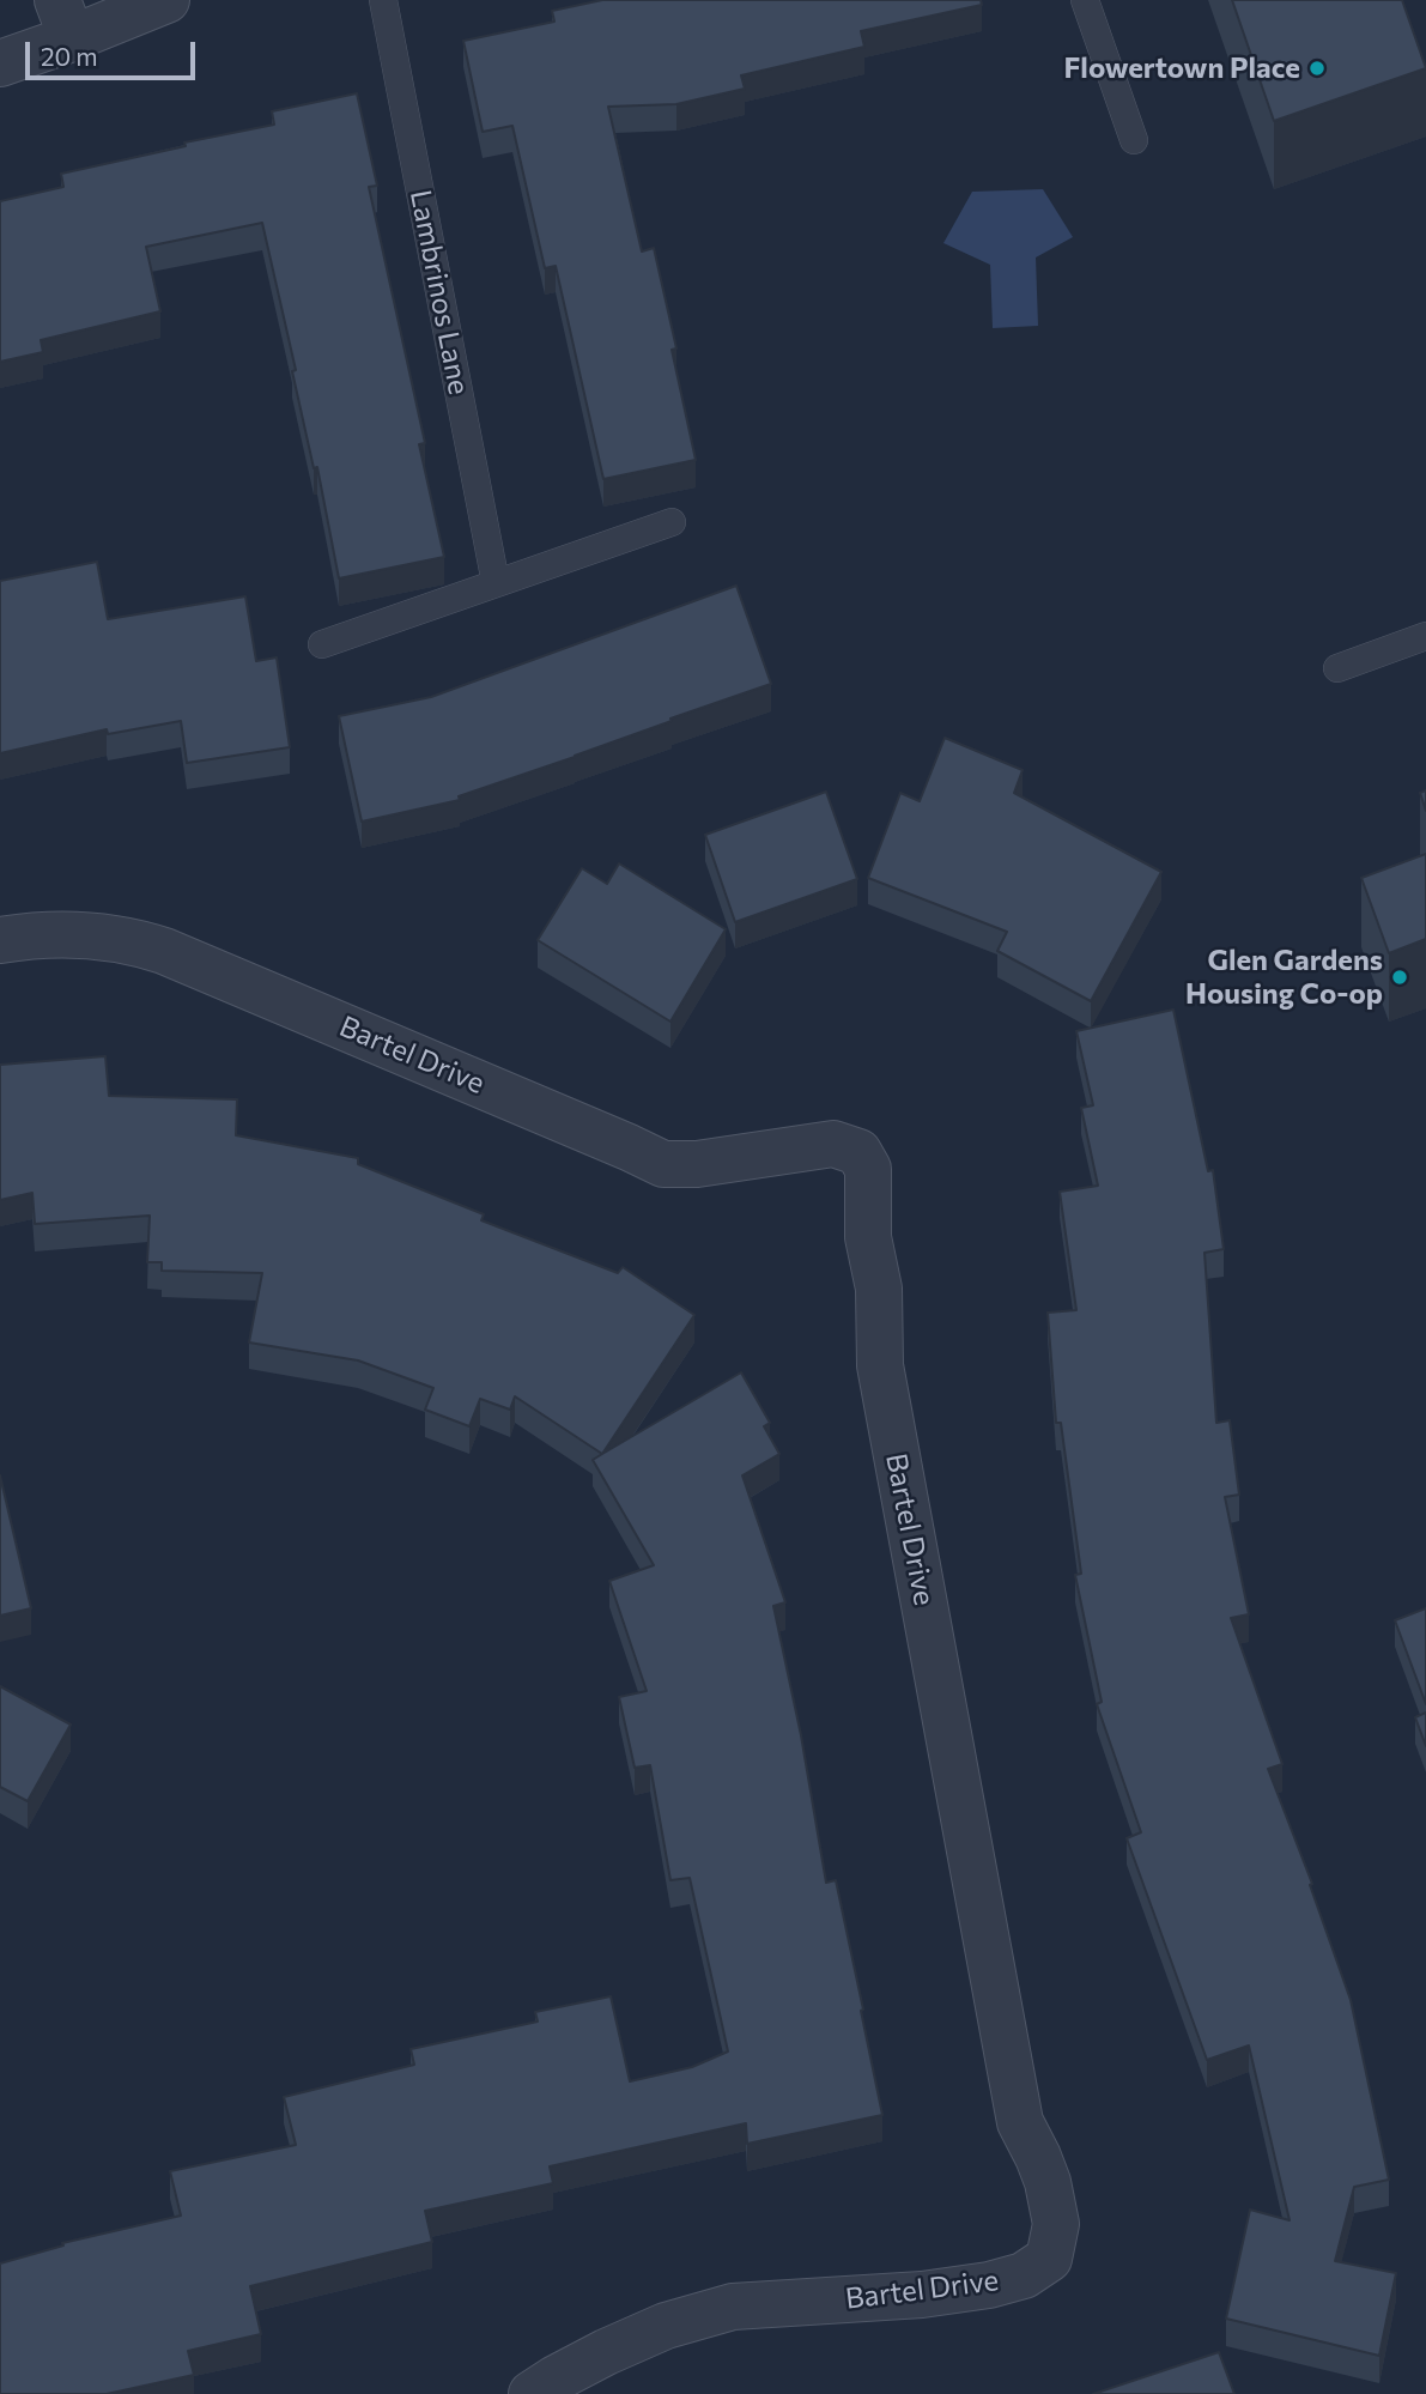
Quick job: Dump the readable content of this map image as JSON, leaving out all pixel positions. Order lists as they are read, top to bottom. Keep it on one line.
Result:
{"streets":{"street":["Bartel Drive"],"lane":["Lambrinos Lane"]},"places":["Flowertown Place","Glen Gardens Housing Co-op"],"scale_bar":"20 m"}
